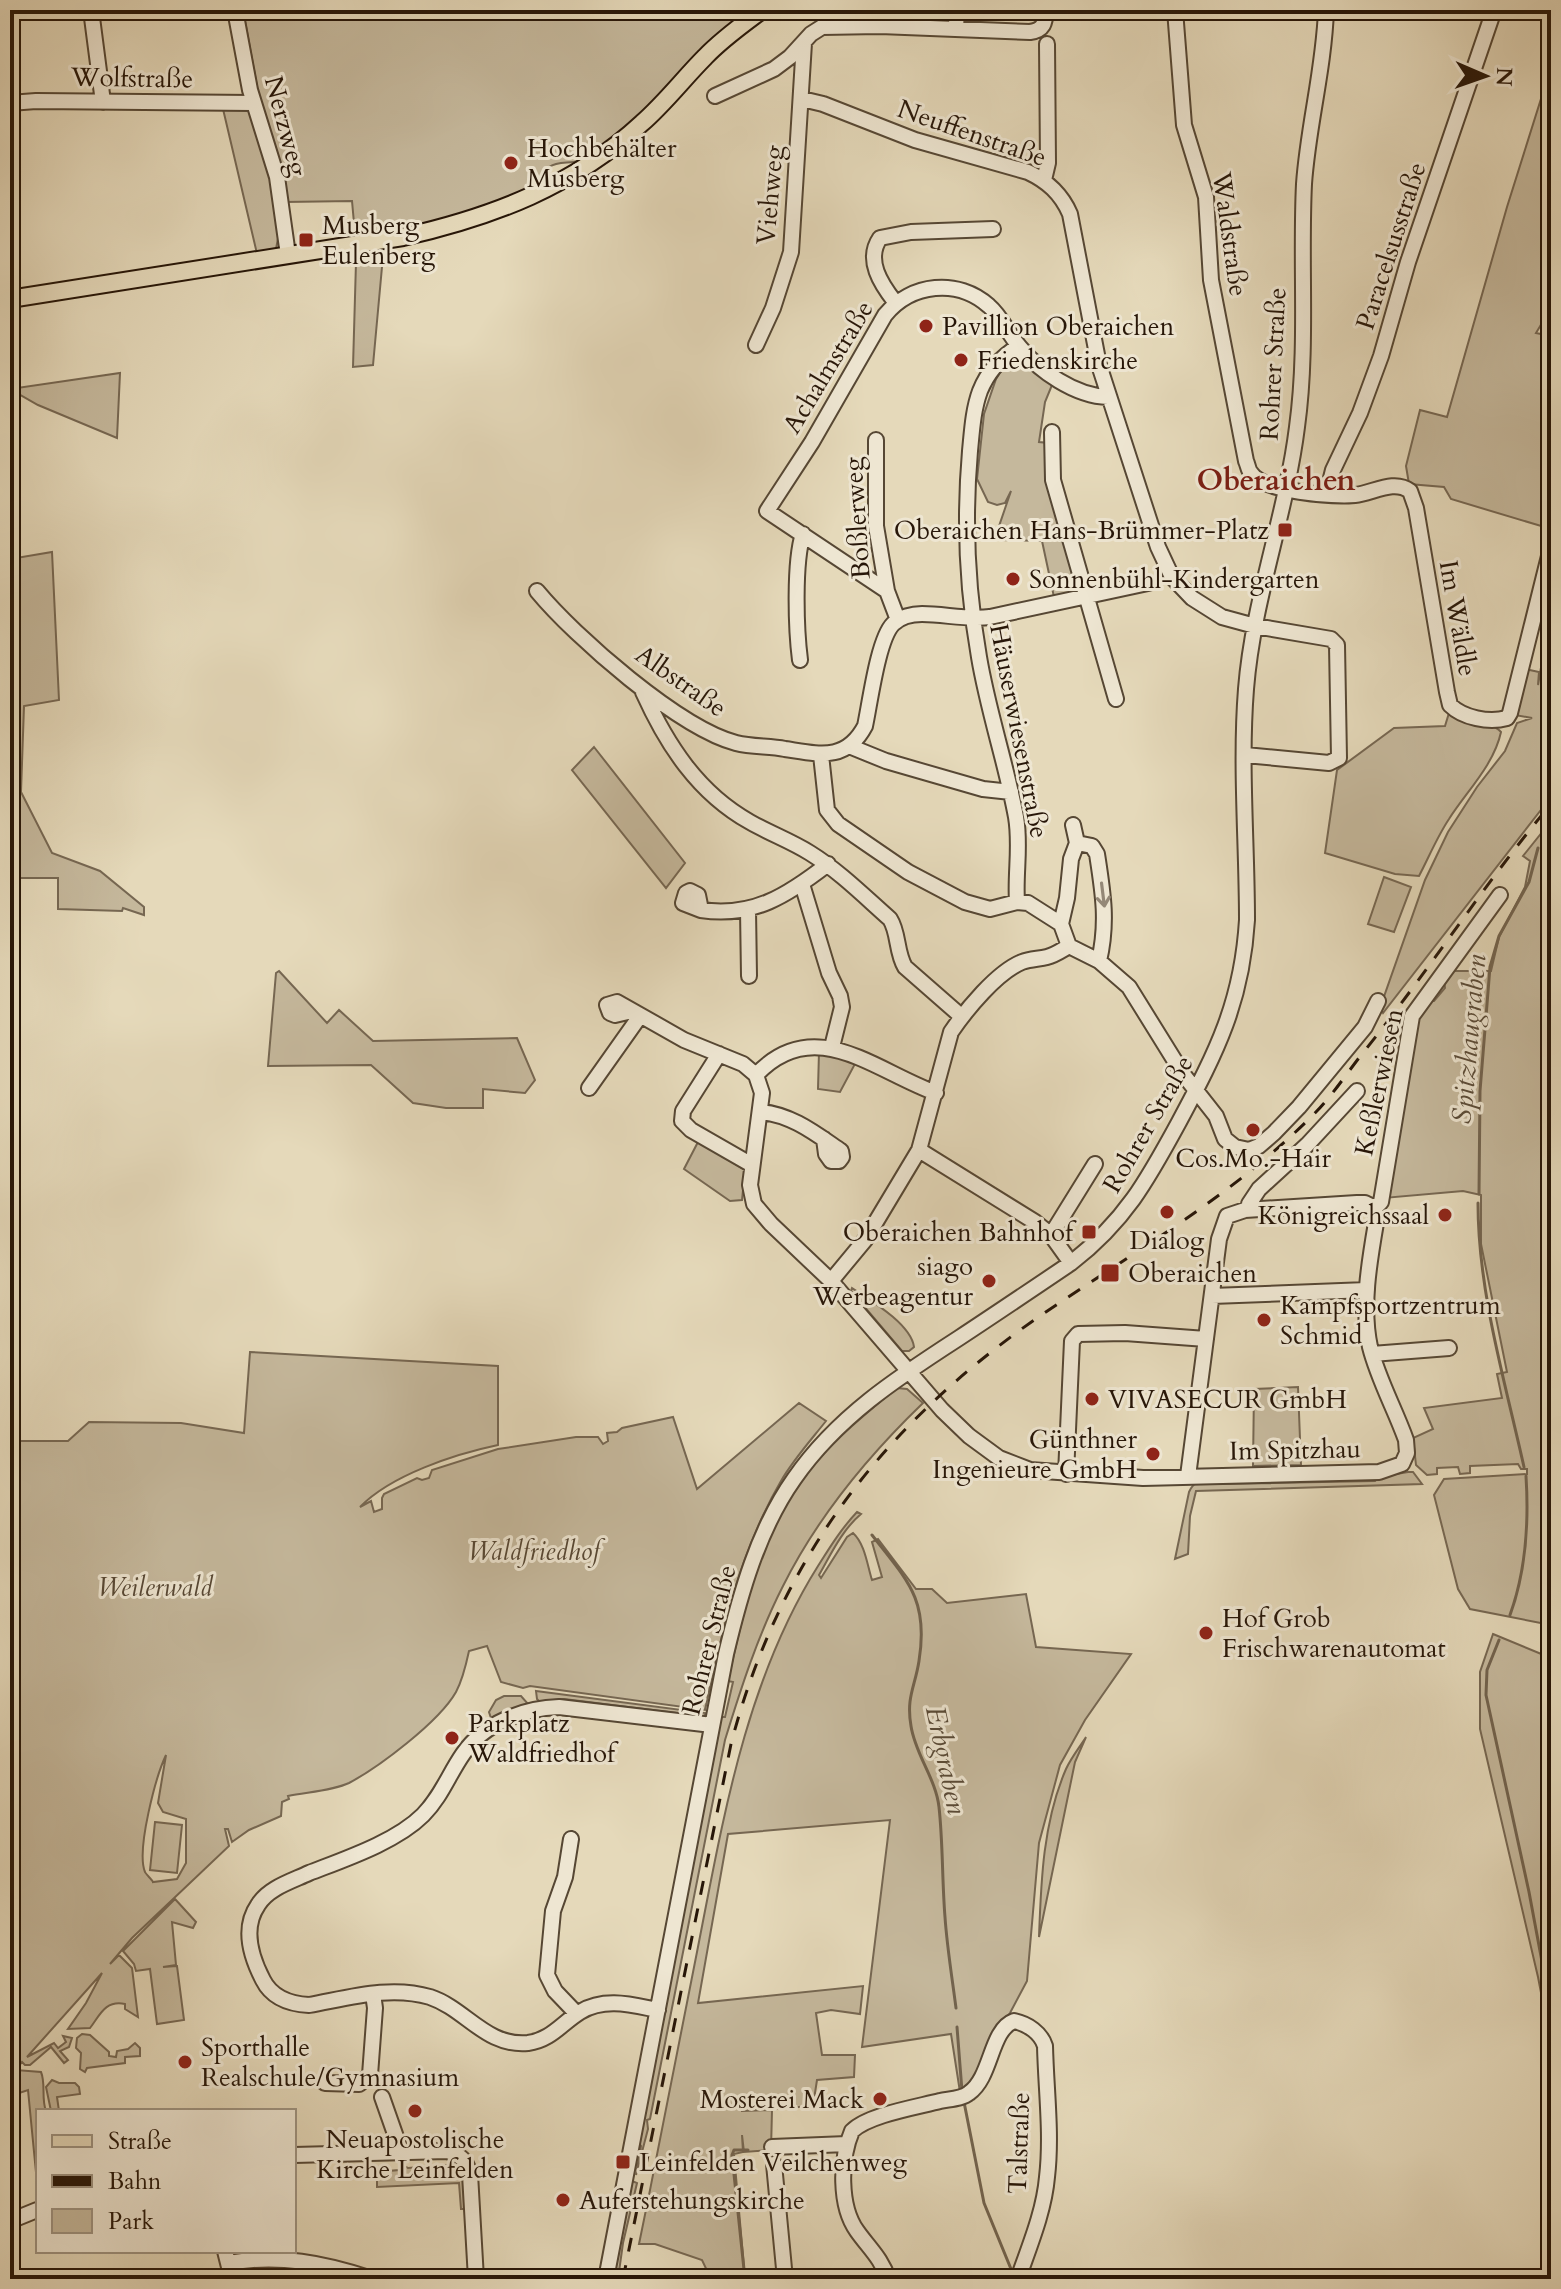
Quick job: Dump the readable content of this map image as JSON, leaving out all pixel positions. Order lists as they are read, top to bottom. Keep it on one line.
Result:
{"streets":{"street":["Wolfstraße","Nerzweg","Neuffenstraße","Viehweg","Waldstraße","Paracelsusstraße","Rohrer Straße","Achalmstraße","Boßlerweg","Im Wäldle","Albstraße","Häuserwiesenstraße","Keßlerwiesen","Im Spitzhau","Talstraße"]},"crossings":[["Wolfstraße","Nerzweg"],["Neuffenstraße","Viehweg"],["Neuffenstraße","Rohrer Straße"],["Neuffenstraße","Achalmstraße"],["Waldstraße","Paracelsusstraße"],["Waldstraße","Rohrer Straße"],["Waldstraße","Im Wäldle"],["Rohrer Straße","Im Spitzhau"],["Achalmstraße","Häuserwiesenstraße"],["Keßlerwiesen","Im Spitzhau"]],"districts":["Oberaichen"],"water":["Spitzhaugraben","Erbgraben"],"parks":["Waldfriedhof","Weilerwald"],"places":{"other":["Hochbehälter Musberg","Pavillion Oberaichen","Friedenskirche","Sonnenbühl-Kindergarten","Cos.Mo.-Hair","Dialog","Königreichssaal","siago Werbeagentur","Kampfsportzentrum Schmid","VIVASECUR GmbH","Günthner Ingenieure GmbH","Hof Grob Frischwarenautomat","Parkplatz Waldfriedhof","Sporthalle Realschule/Gymnasium","Mosterei Mack","Neuapostolische Kirche Leinfelden","Auferstehungskirche"],"transit":["Musberg Eulenberg","Oberaichen Hans-Brümmer-Platz","Oberaichen Bahnhof","Oberaichen","Leinfelden Veilchenweg"]},"legend":["Straße","Bahn","Park"],"north":"right"}
